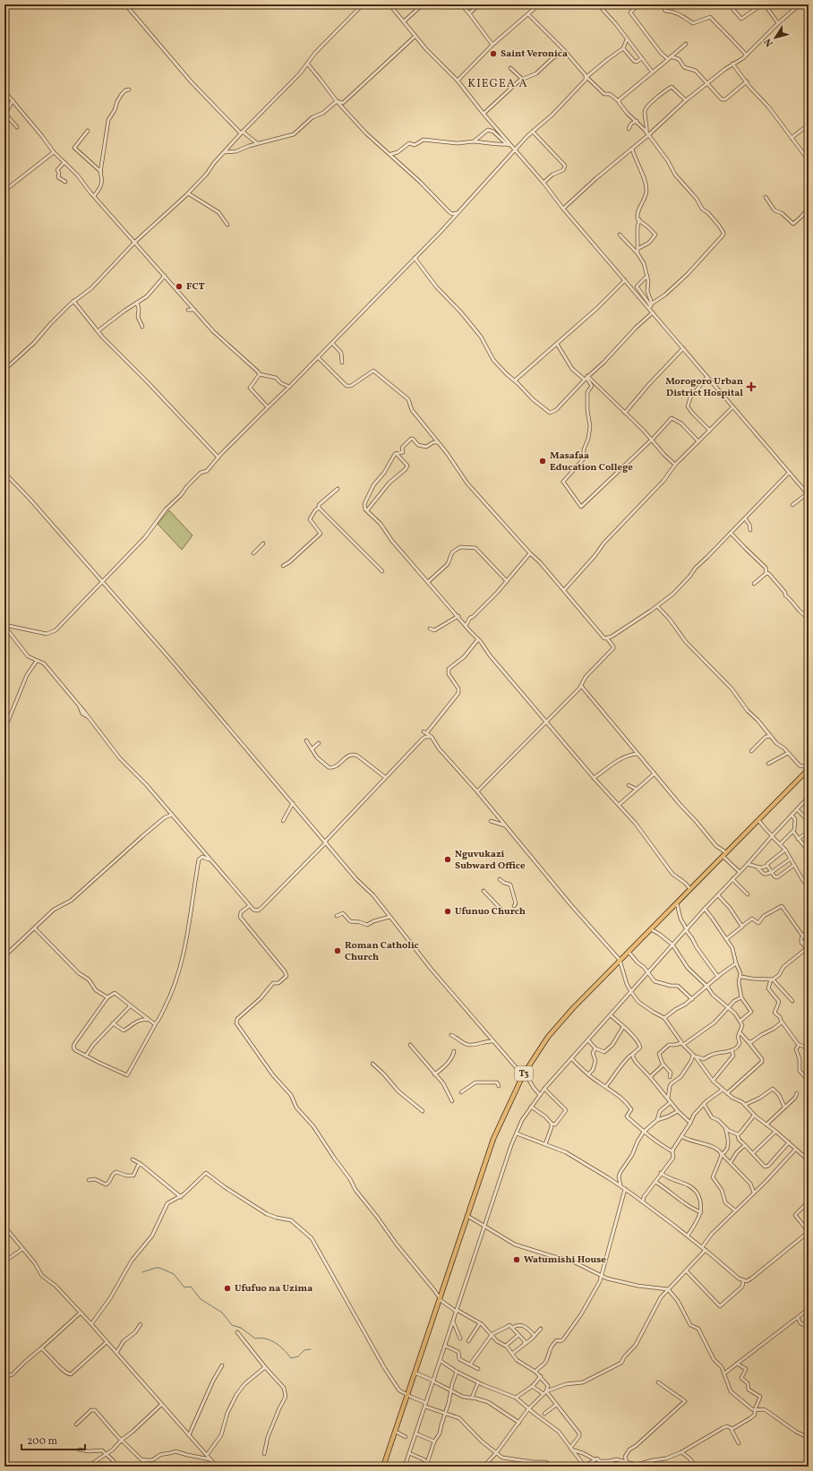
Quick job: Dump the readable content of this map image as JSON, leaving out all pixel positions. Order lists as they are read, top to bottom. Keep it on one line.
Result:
{"streets":{"highway":["T3"]},"districts":["KIEGEA A"],"places":{"other":["Saint Veronica","FCT","Masafaa Education College","Nguvukazi Subward Office","Ufunuo Church","Roman Catholic Church","Watumishi House","Ufufuo na Uzima"],"health":["Morogoro Urban District Hospital"]},"scale_bar":"200 m","north":"bottom left"}
